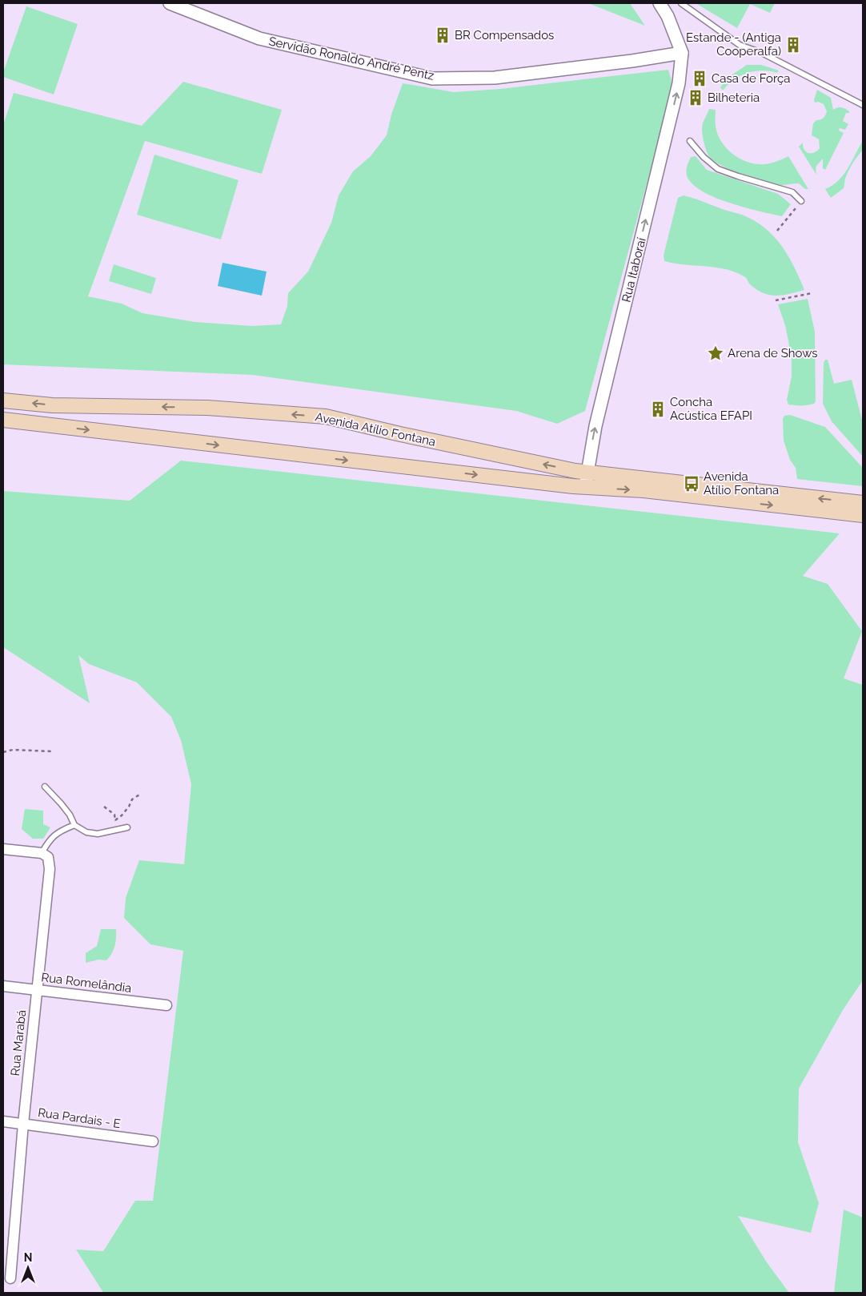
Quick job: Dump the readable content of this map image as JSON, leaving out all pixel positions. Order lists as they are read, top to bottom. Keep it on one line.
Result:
{"streets":{"main road":["Avenida Atílio Fontana"],"street":["Servidão Ronaldo André Pentz","Rua Itaboraí","Rua Romelândia","Rua Marabá","Rua Pardais - E"]},"crossings":[["Servidão Ronaldo André Pentz","Rua Itaboraí"],["Rua Itaboraí","Avenida Atílio Fontana"],["Rua Romelândia","Rua Marabá"],["Rua Marabá","Rua Pardais - E"]],"one_way":["Rua Itaboraí"],"places":{"building":["BR Compensados","Estande - (Antiga Cooperalfa)","Casa de Força","Bilheteria","Concha Acústica EFAPI"],"place":["Arena de Shows"],"bus stop":["Avenida Atílio Fontana"]},"north":"top"}
